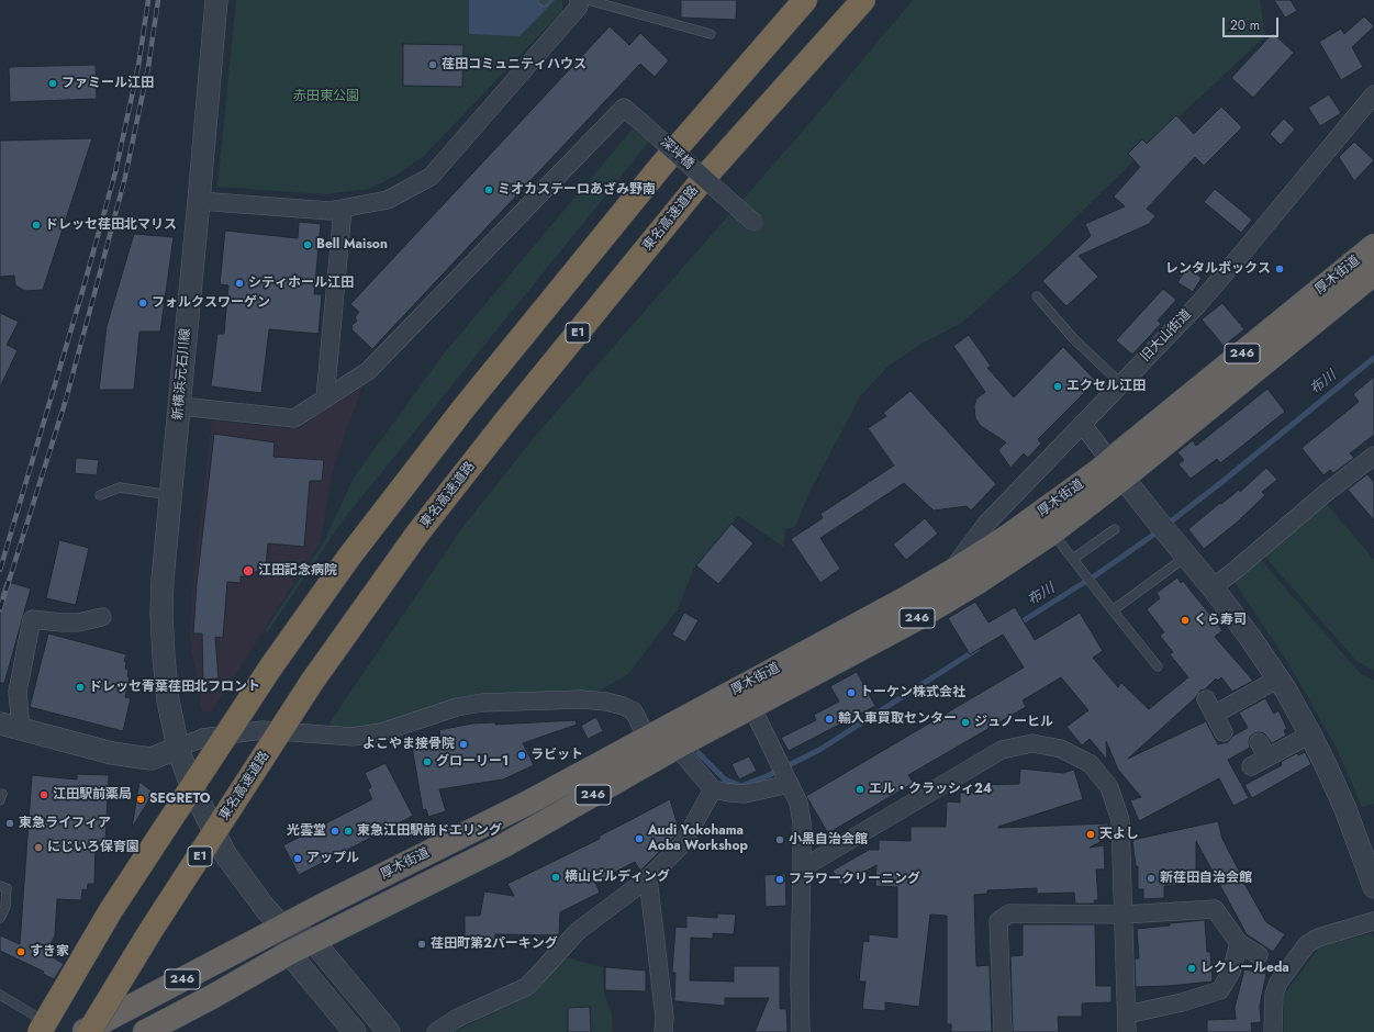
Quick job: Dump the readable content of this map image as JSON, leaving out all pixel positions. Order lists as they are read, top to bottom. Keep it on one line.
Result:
{"streets":{"highway":["東名高速道路","厚木街道","E1","246"],"street":["深坪橋","旧大山街道","新横浜元石川線"]},"crossings":[["厚木街道","旧大山街道"],["厚木街道","新横浜元石川線"]],"water":["布川"],"parks":["赤田東公園"],"places":["荏田コミュニティハウス","ファミール江田","ミオカステーロあざみ野南","ドレッセ荏田北マリス","Bell Maison","レンタルボックス","シティホール江田","フォルクスワーゲン","エクセル江田","江田記念病院","くら寿司","ドレッセ青葉荏田北フロント","トーケン株式会社","輸入車買取センター","ジュノーヒル","よこやま接骨院","ラビット","グローリー1","エル・クラッシィ24","江田駅前薬局","SEGRETO","東急ライフィア","光雲堂","東急江田駅前ドエリング","天よし","Audi Yokohama Aoba Workshop","小黒自治会館","にじいろ保育園","アップル","横山ビルディング","新荏田自治会館","フラワークリーニング","荏田町第2パーキング","すき家","レクレールeda"],"scale_bar":"20 m"}
